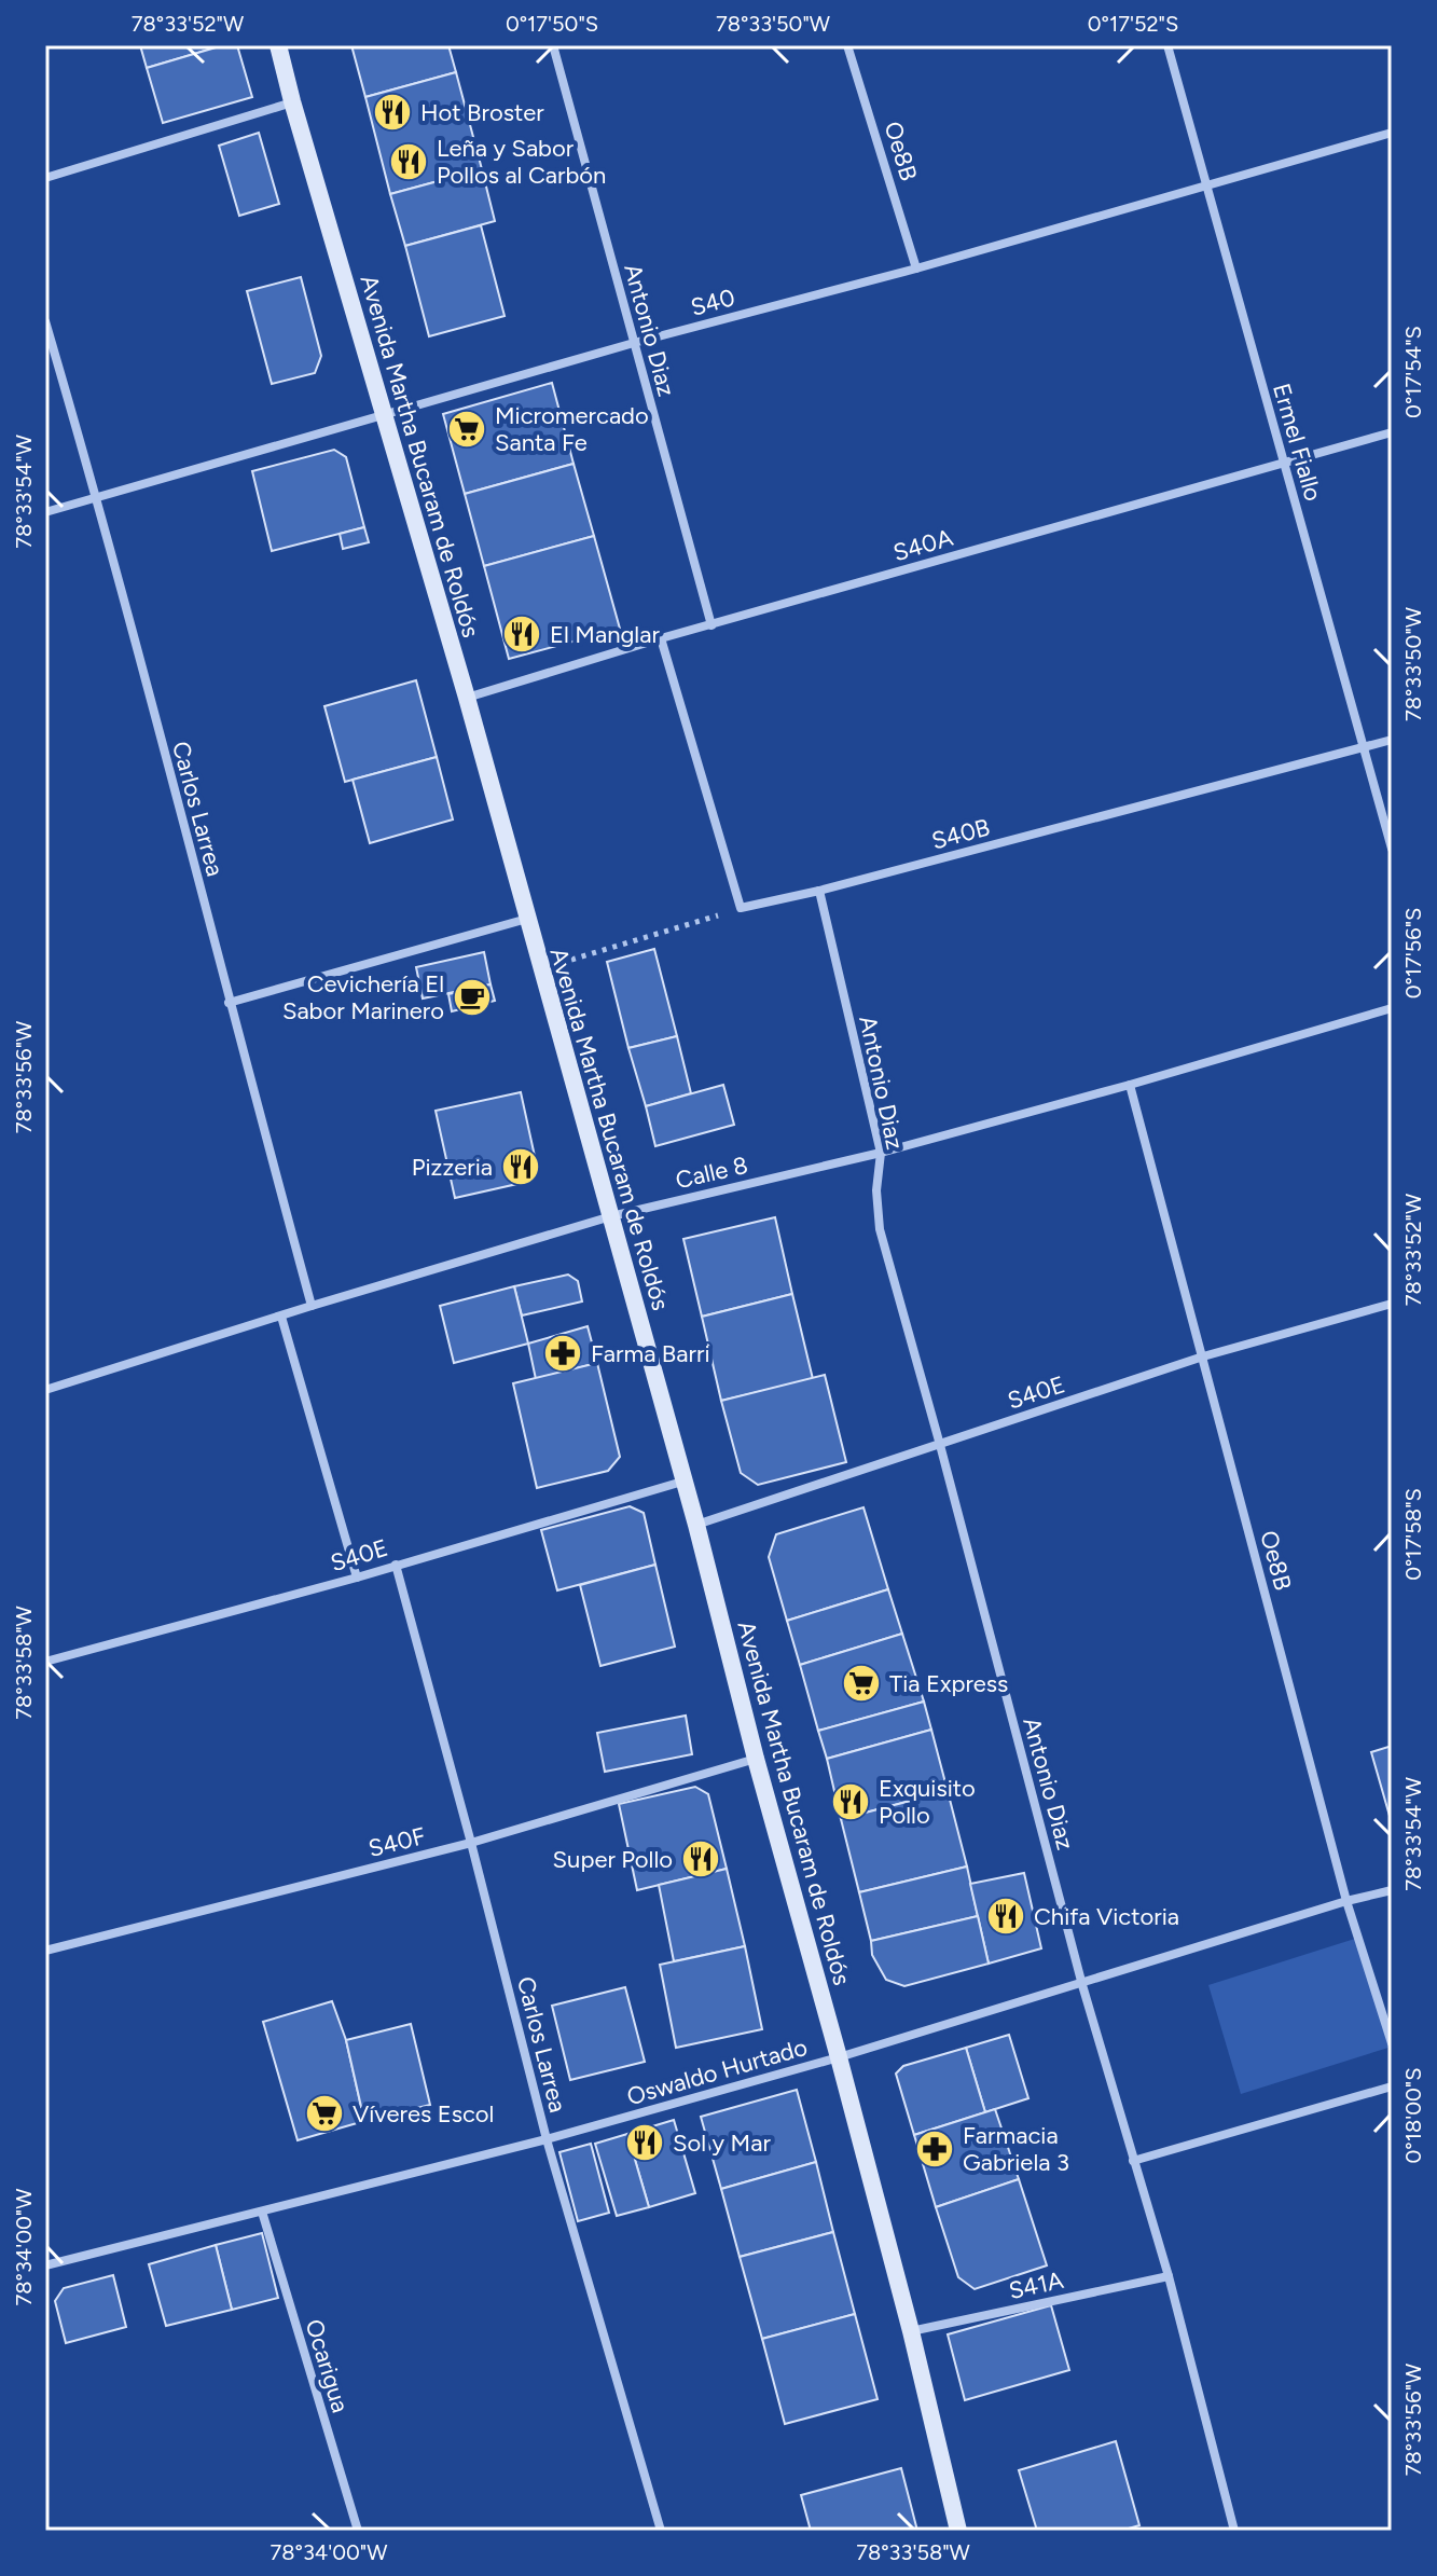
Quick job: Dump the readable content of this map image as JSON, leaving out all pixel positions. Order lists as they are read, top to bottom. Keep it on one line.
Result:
{"streets":{"street":["Oe8B","S40","Antonio Diaz","Ermel Fiallo","Avenida Martha Bucaram de Roldós","S40A","Carlos Larrea","S40B","Calle 8","S40E","S40F","Oswaldo Hurtado","S41A","Ocarigua"]},"crossings":[["Oe8B","S40"],["Oe8B","Calle 8"],["Oe8B","S40E"],["Oe8B","Oswaldo Hurtado"],["S40","Antonio Diaz"],["S40","Ermel Fiallo"],["S40","Avenida Martha Bucaram de Roldós"],["S40","Carlos Larrea"],["Antonio Diaz","S40A"],["Antonio Diaz","S40B"],["Antonio Diaz","Calle 8"],["Antonio Diaz","S40E"],["Antonio Diaz","Oswaldo Hurtado"],["Antonio Diaz","S41A"],["Ermel Fiallo","S40A"],["Ermel Fiallo","S40B"],["Avenida Martha Bucaram de Roldós","S40A"],["Avenida Martha Bucaram de Roldós","Calle 8"],["Avenida Martha Bucaram de Roldós","S40E"],["Avenida Martha Bucaram de Roldós","S40F"],["Avenida Martha Bucaram de Roldós","Oswaldo Hurtado"],["Avenida Martha Bucaram de Roldós","S41A"],["Carlos Larrea","Calle 8"],["Carlos Larrea","S40E"],["Carlos Larrea","S40F"],["Carlos Larrea","Oswaldo Hurtado"],["Oswaldo Hurtado","Ocarigua"]],"places":{"restaurant":["Hot Broster","Leña y Sabor Pollos al Carbón","El Manglar","Pizzeria","Exquisito Pollo","Super Pollo","Chifa Victoria","Sol y Mar"],"supermarket":["Micromercado Santa Fe","Tia Express","Víveres Escol"],"cafe":["Cevichería El Sabor Marinero"],"pharmacy":["Farma Barri","Farmacia Gabriela 3"]},"coordinates":["78°33'52\"W","0°17'50\"S","78°33'50\"W","0°17'52\"S","0°17'54\"S","78°33'54\"W","0°17'56\"S","78°33'56\"W","0°17'58\"S","78°33'58\"W","0°18'00\"S","78°34'00\"W"]}
